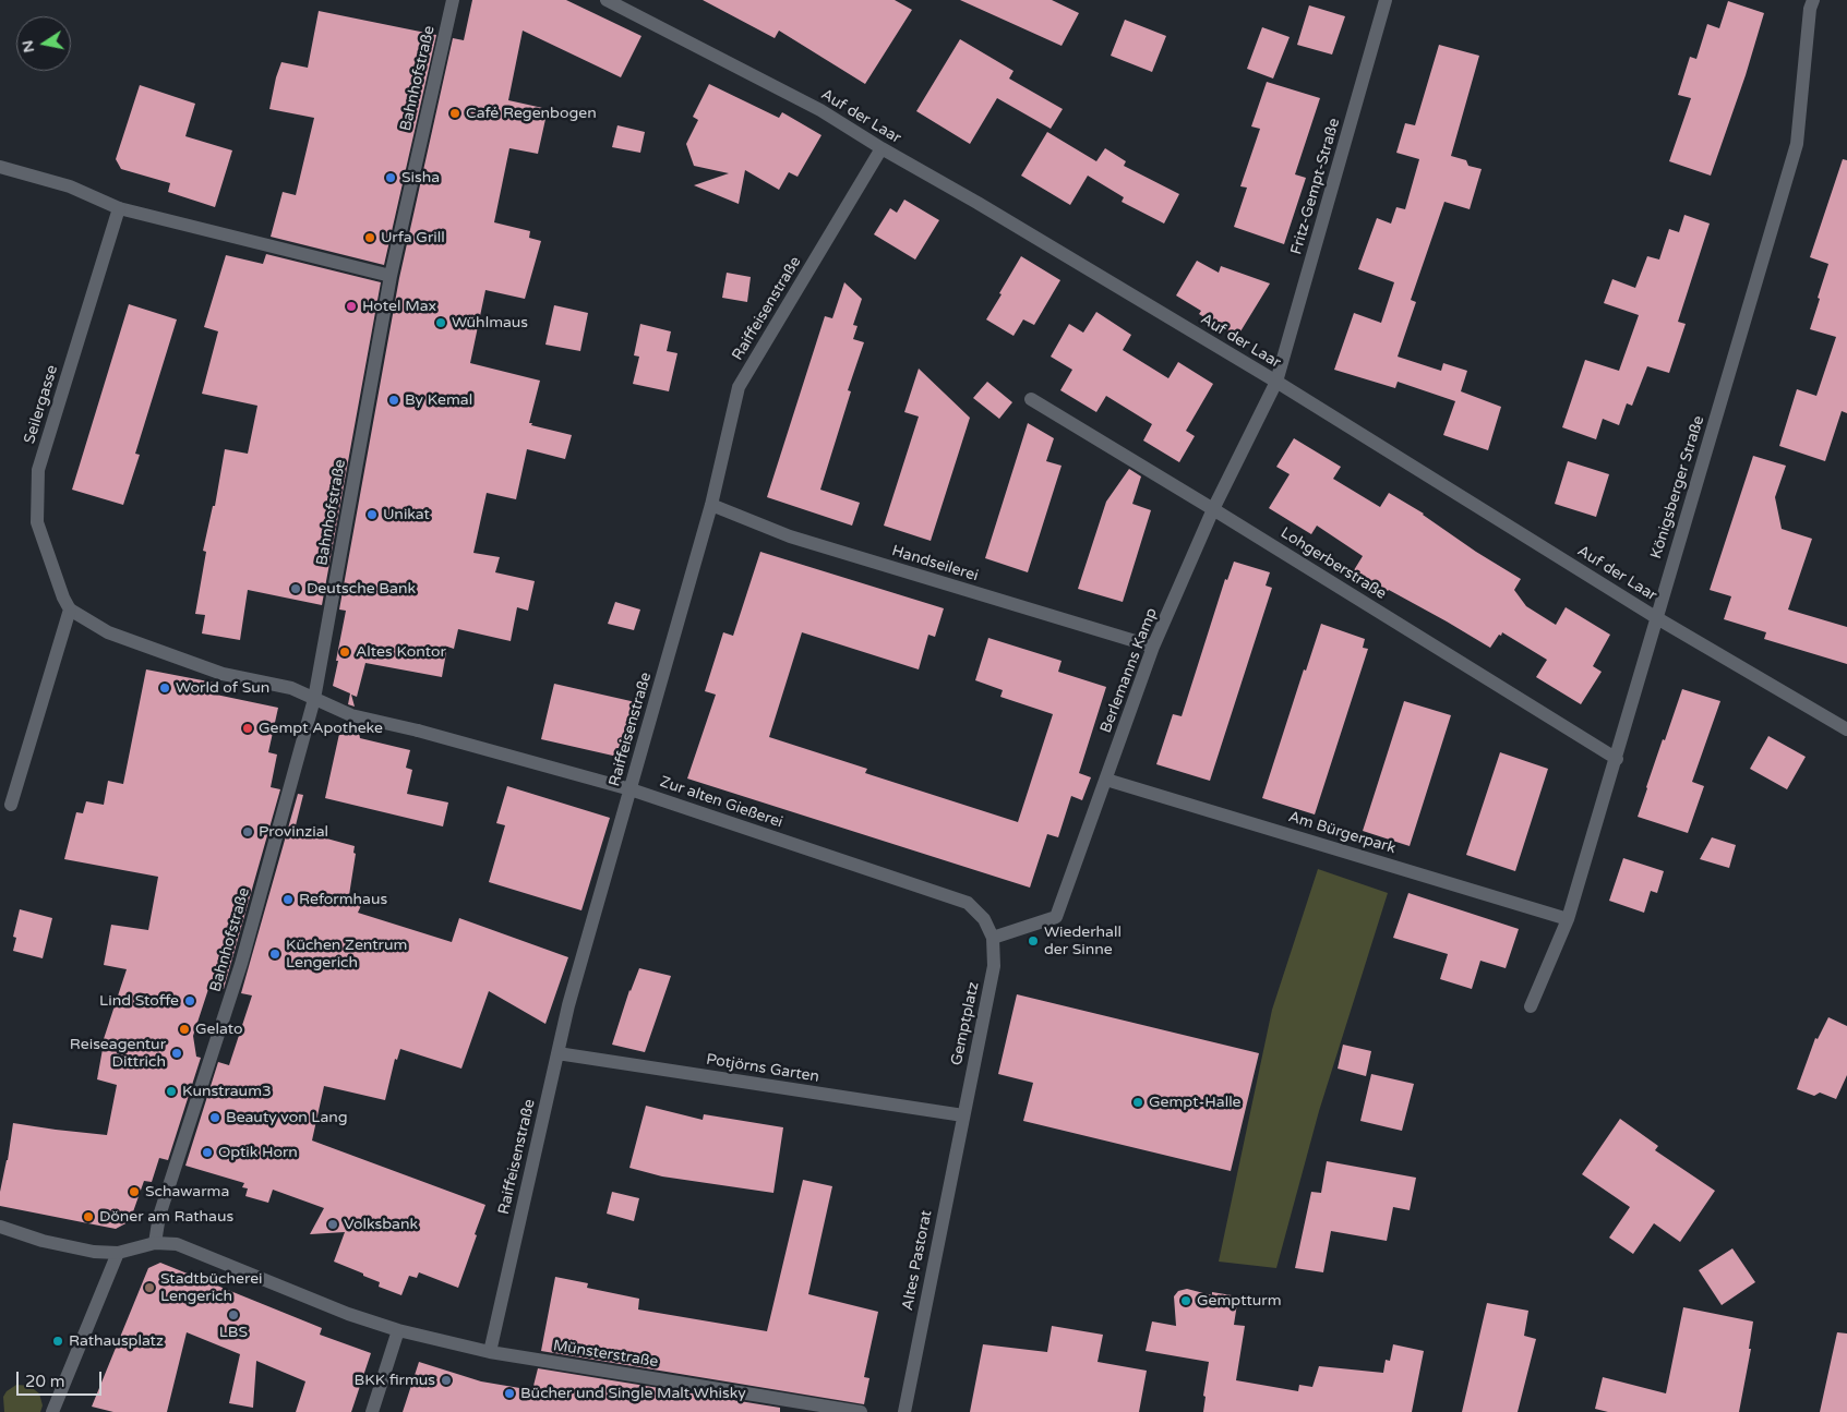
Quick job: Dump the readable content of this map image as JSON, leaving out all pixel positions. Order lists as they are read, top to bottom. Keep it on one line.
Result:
{"streets":{"street":["Bahnhofstraße","Auf der Laar","Fritz-Gempt-Straße","Raiffeisenstraße","Seilergasse","Königsberger Straße","Handseilerei","Lohgerberstraße","Berlemanns Kamp","Zur alten Gießerei","Am Bürgerpark","Gemptplatz","Potjörns Garten","Altes Pastorat","Münsterstraße"]},"crossings":[["Bahnhofstraße","Zur alten Gießerei"],["Bahnhofstraße","Münsterstraße"],["Auf der Laar","Fritz-Gempt-Straße"],["Auf der Laar","Raiffeisenstraße"],["Auf der Laar","Königsberger Straße"],["Auf der Laar","Berlemanns Kamp"],["Fritz-Gempt-Straße","Berlemanns Kamp"],["Raiffeisenstraße","Handseilerei"],["Raiffeisenstraße","Zur alten Gießerei"],["Raiffeisenstraße","Potjörns Garten"],["Raiffeisenstraße","Münsterstraße"],["Königsberger Straße","Lohgerberstraße"],["Königsberger Straße","Am Bürgerpark"],["Handseilerei","Berlemanns Kamp"],["Lohgerberstraße","Berlemanns Kamp"],["Berlemanns Kamp","Zur alten Gießerei"],["Berlemanns Kamp","Am Bürgerpark"],["Berlemanns Kamp","Gemptplatz"],["Zur alten Gießerei","Gemptplatz"],["Gemptplatz","Potjörns Garten"],["Gemptplatz","Altes Pastorat"],["Potjörns Garten","Altes Pastorat"]],"places":["Café Regenbogen","Sisha","Urfa Grill","Hotel Max","Wühlmaus","By Kemal","Unikat","Deutsche Bank","Altes Kontor","World of Sun","Gempt Apotheke","Provinzial","Reformhaus","Wiederhall der Sinne","Küchen Zentrum Lengerich","Lind Stoffe","Gelato","Reiseagentur Dittrich","Kunstraum3","Gempt-Halle","Beauty von Lang","Optik Horn","Schawarma","Döner am Rathaus","Volksbank","Stadtbücherei Lengerich","Gemptturm","LBS","Rathausplatz","BKK firmus","Bücher und Single Malt Whisky"],"scale_bar":"20 m","north":"left"}
